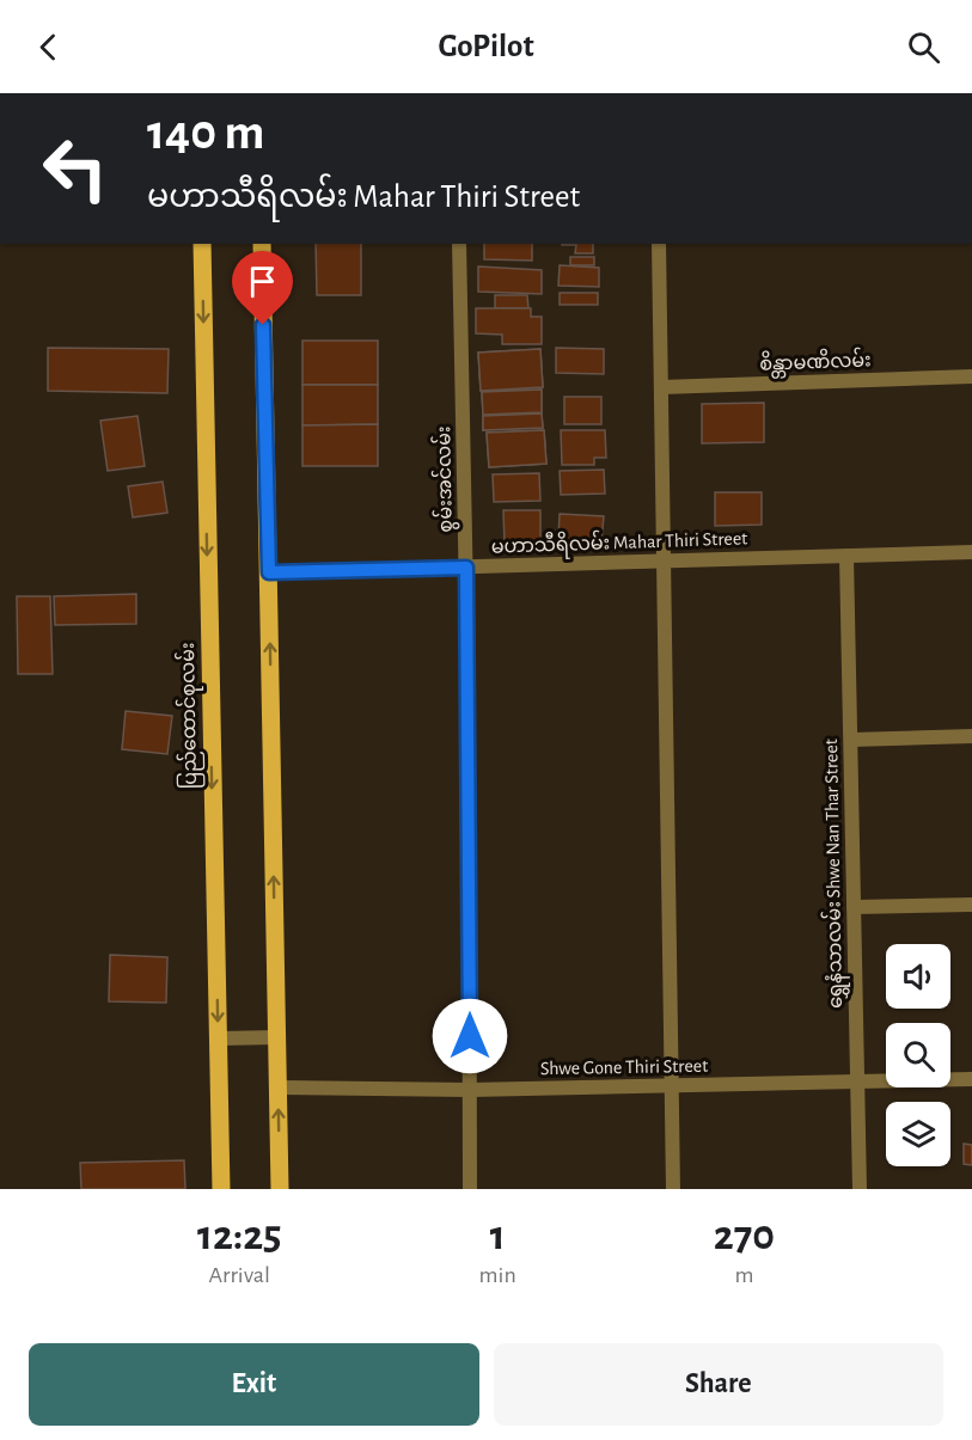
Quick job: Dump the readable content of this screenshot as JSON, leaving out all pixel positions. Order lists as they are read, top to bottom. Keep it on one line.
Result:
{"streets":{"main road":["ပြည်ထောင်စုလမ်း"],"street":["စိန္တာမဏိလမ်း","စွမ်းအင်လမ်း","မဟာသီရိလမ်း Mahar Thiri Street","ရွှေနံသာလမ်း Shwe Nan Thar Street","Shwe Gone Thiri Street"]},"crossings":[["စွမ်းအင်လမ်း","မဟာသီရိလမ်း Mahar Thiri Street"],["စွမ်းအင်လမ်း","Shwe Gone Thiri Street"],["မဟာသီရိလမ်း Mahar Thiri Street","ရွှေနံသာလမ်း Shwe Nan Thar Street"],["ရွှေနံသာလမ်း Shwe Nan Thar Street","Shwe Gone Thiri Street"]],"page":{"header":"GoPilot","turn":["140 m","မဟာသီရိလမ်း Mahar Thiri Street"],"eta":["12:25","Arrival","1","min","270","m"],"buttons":["Exit","Share"]}}
